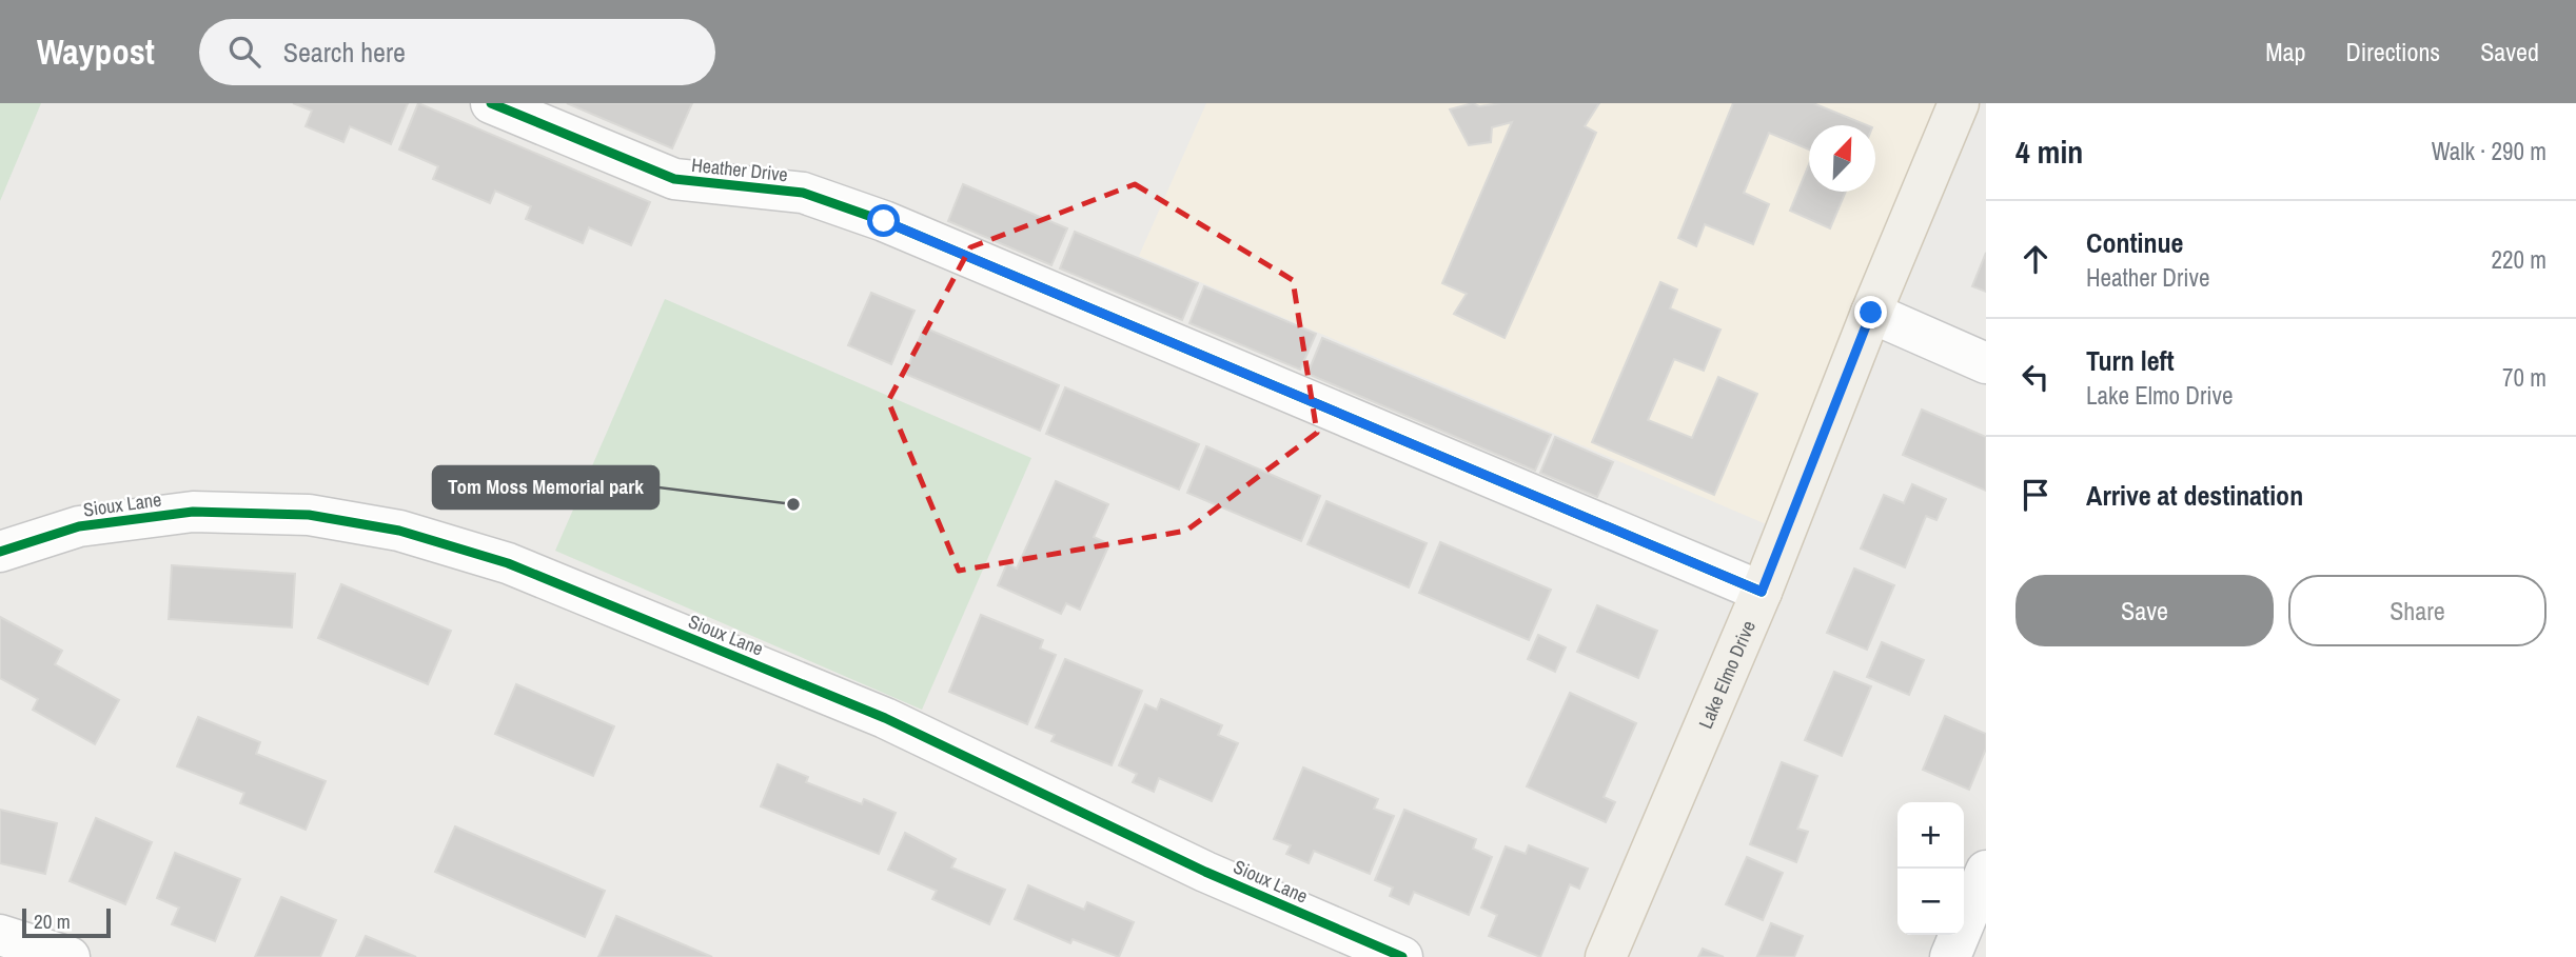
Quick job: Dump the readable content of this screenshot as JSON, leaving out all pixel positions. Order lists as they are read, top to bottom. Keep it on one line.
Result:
{"streets":{"main road":["Lake Elmo Drive"],"street":["Heather Drive","Sioux Lane"]},"crossings":[["Heather Drive","Lake Elmo Drive"]],"places":["Tom Moss Memorial park"],"scale_bar":"20 m","north":"top right","page":{"header":"Waypost","search":"Search here","nav":["Map","Directions","Saved"],"heading":["4 min","Walk · 290 m"],"list":[["Continue","Heather Drive","220 m"],["Turn left","Lake Elmo Drive","70 m"],"Arrive at destination"],"buttons":["Save","Share"],"map_buttons":["+","−"],"scale":"20 m"}}
